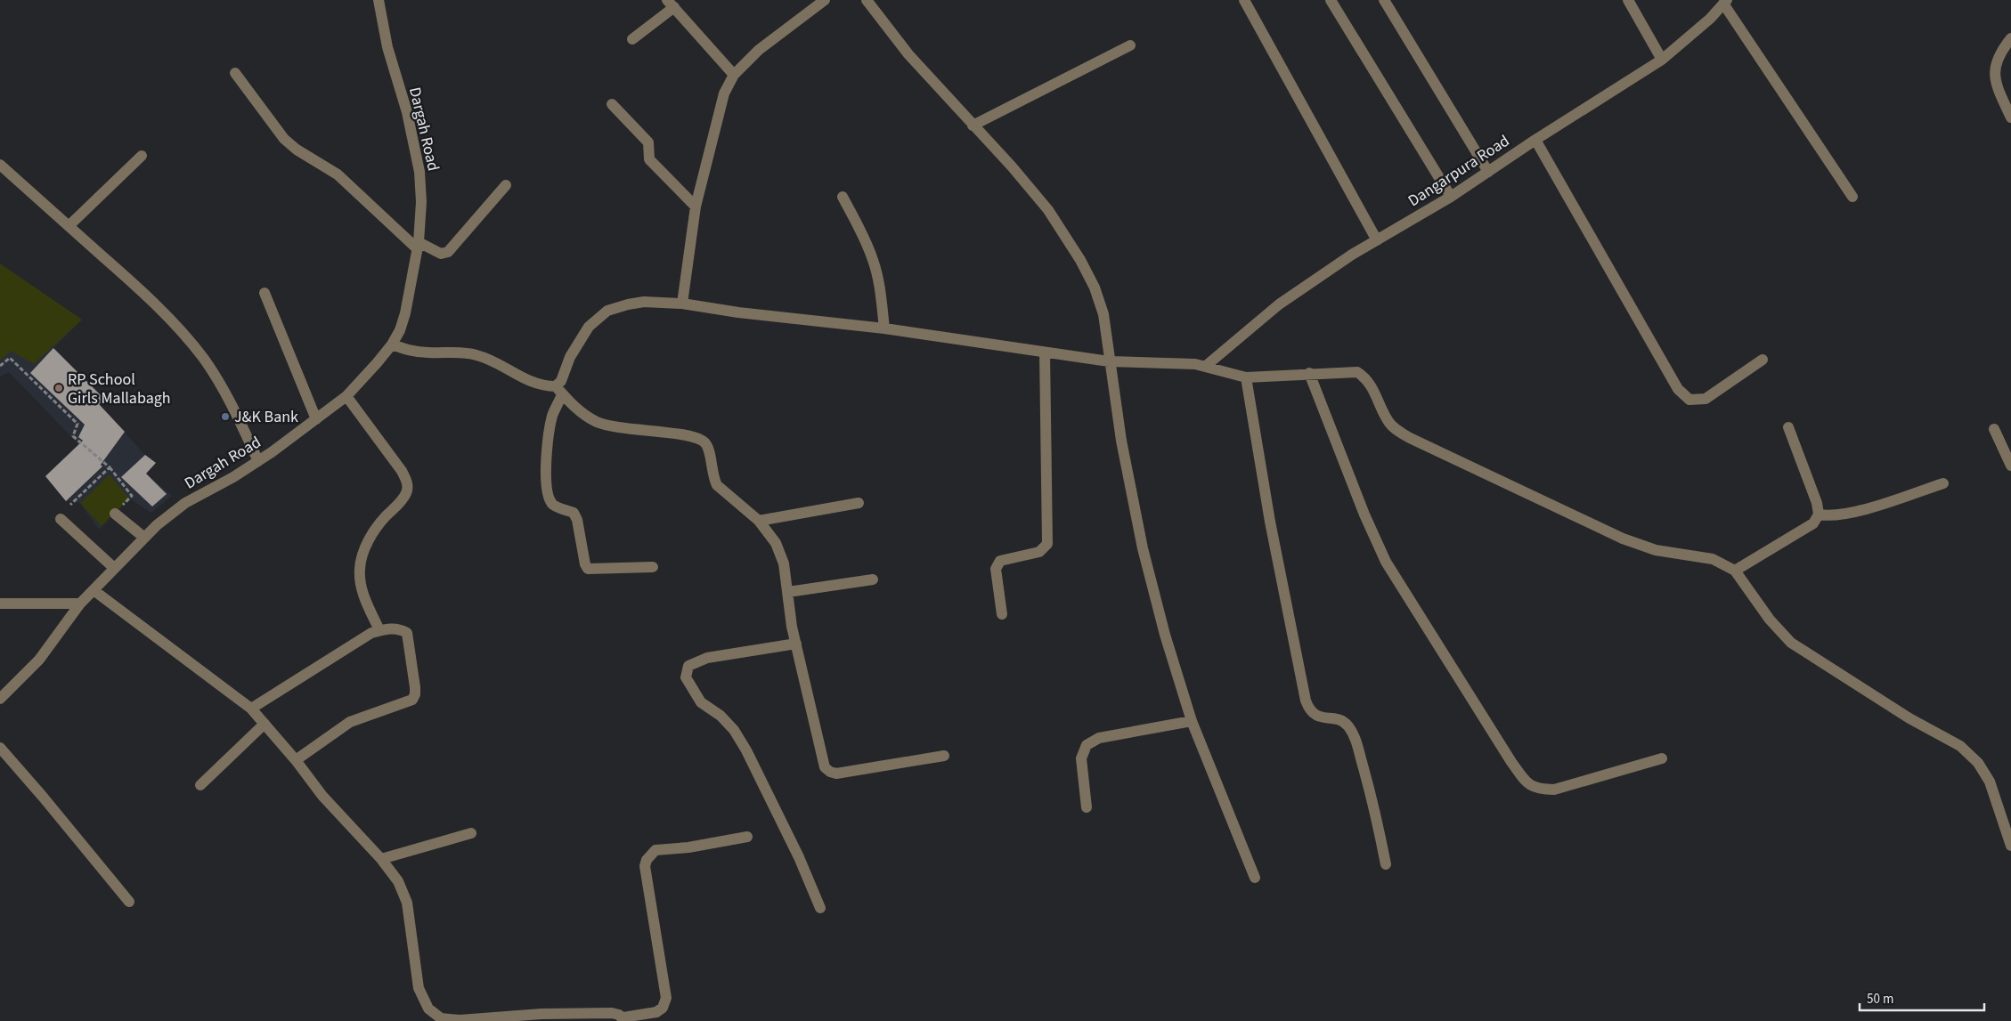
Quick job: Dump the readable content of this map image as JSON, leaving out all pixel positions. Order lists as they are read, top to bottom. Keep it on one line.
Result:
{"streets":{"street":["Dargah Road","Dangarpura Road"]},"places":["RP School Girls Mallabagh","J&K Bank"],"scale_bar":"50 m"}
